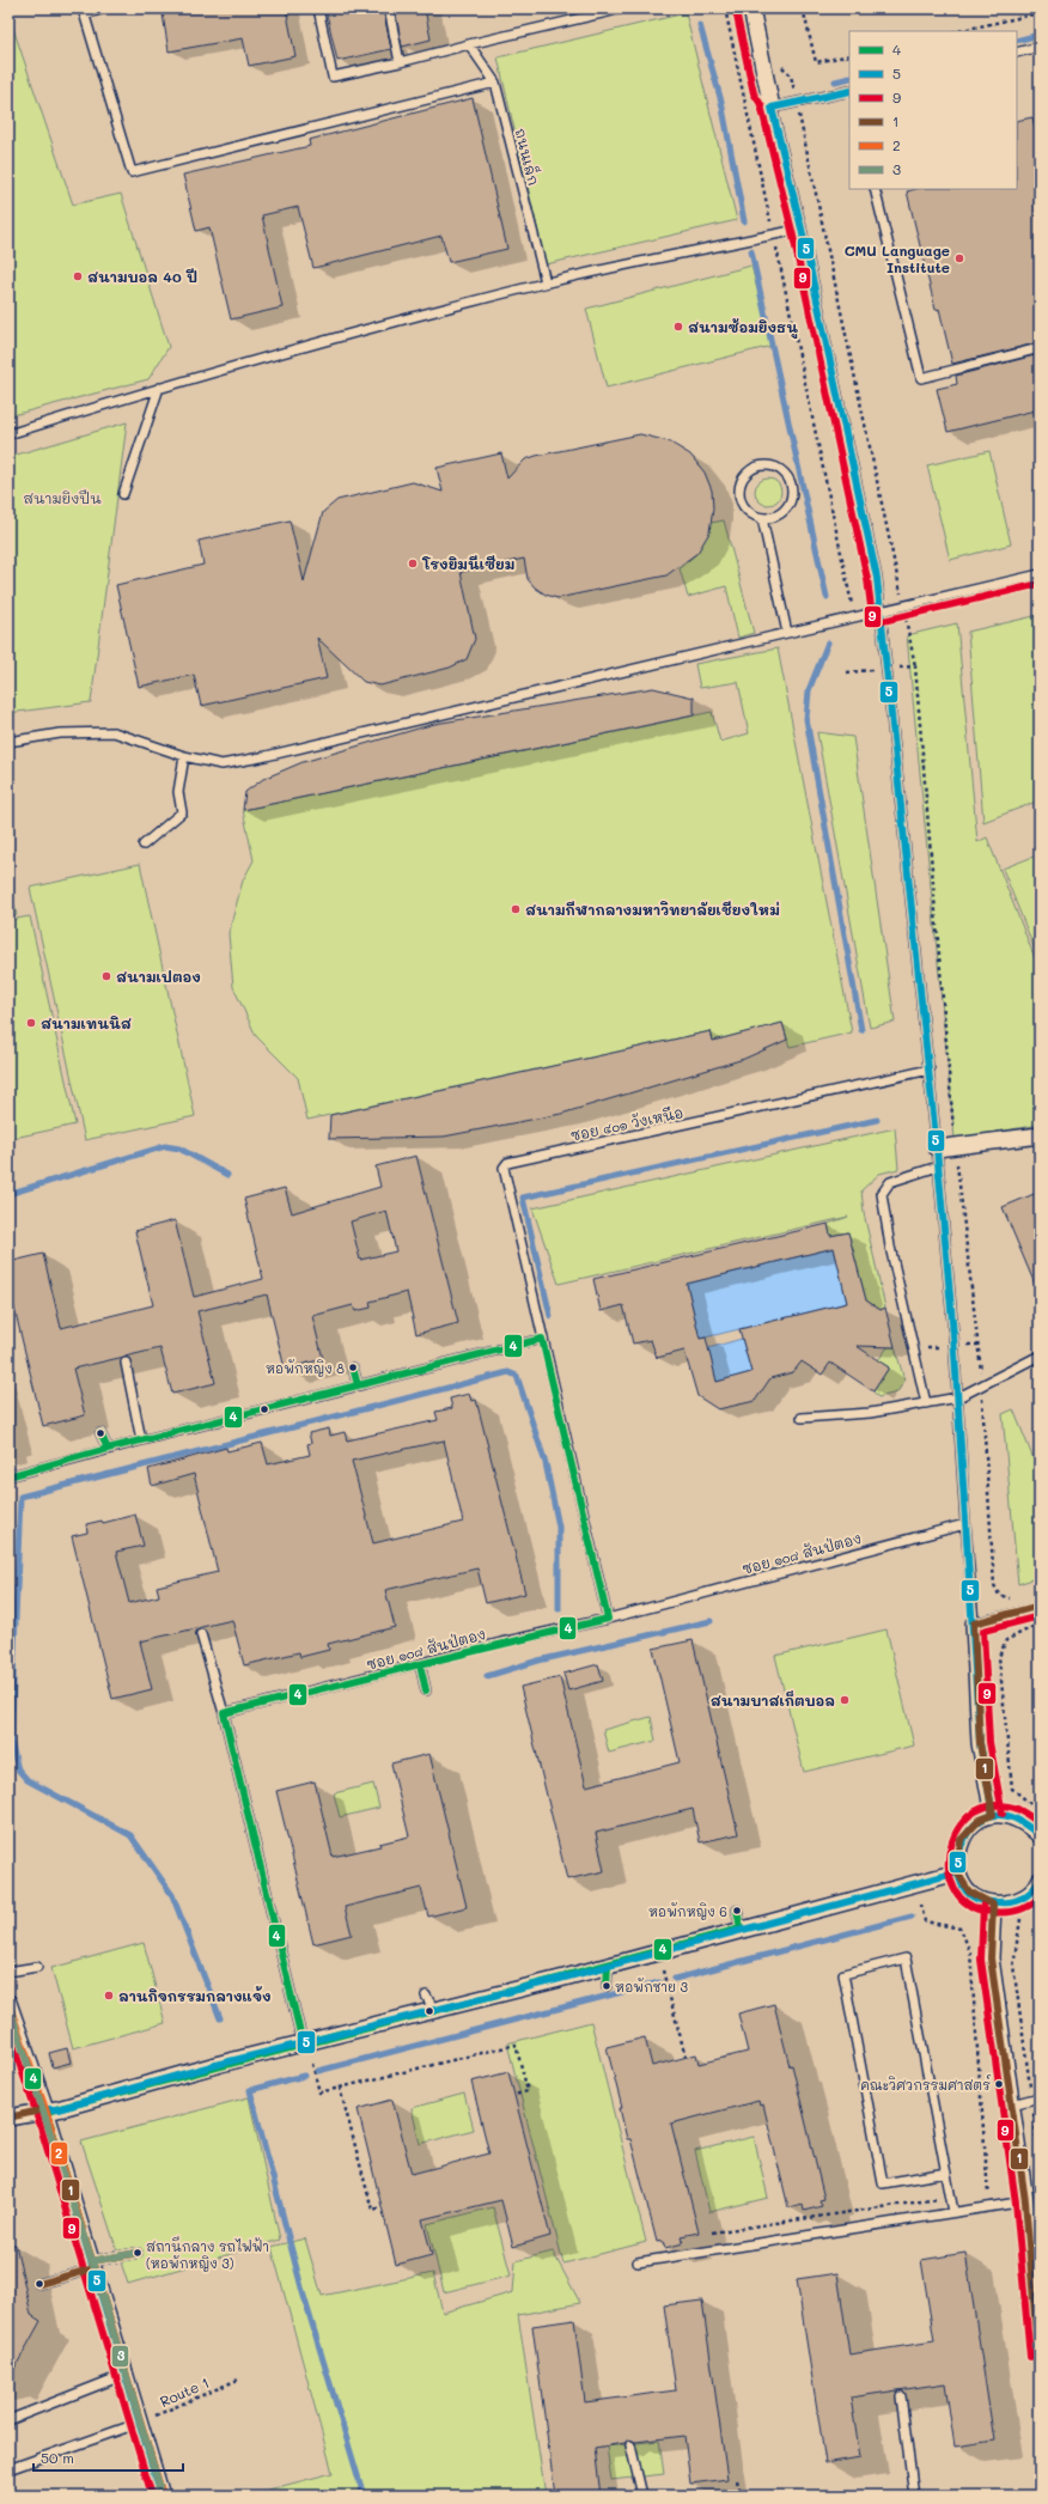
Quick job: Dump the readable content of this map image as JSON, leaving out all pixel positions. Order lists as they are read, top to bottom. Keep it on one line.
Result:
{"streets":{"lane":["ถนนเล็ก","ซอย ๔๐๑ วังเหนึอ","ซอย ๑๐๘ สันป่ตอง"],"path":["Route 1"]},"crossings":[["ซอย ๔๐๑ วังเหนึอ","ซอย ๑๐๘ สันป่ตอง"]],"parks":["สนามยิงปืน"],"places":["CMU Language Institute","สนามบอล 40 ปี","สนามซ้อมยิงธนู","โรงยิมนีเซียม","สนามกีฬากลางมหาวิทยาลัยเชียงใหม่","สนามเปตอง","สนามเทนนิส","หอพักหญิง 8","สนามบาสเก็ตบอล","หอพักหญิง 6","หอพักชาย 3","ลานกิจกรรมกลางแจ้ง","คณะวิศวกรรมศาสตร์","สถานีกลาง รถไฟฟ้า (หอพักหญิง 3)"],"lines":["transit line 9","transit line 5","transit line 4","transit line 1","transit line 2","transit line 3"],"legend":["4","5","9","1","2","3"],"scale_bar":"50 m"}
